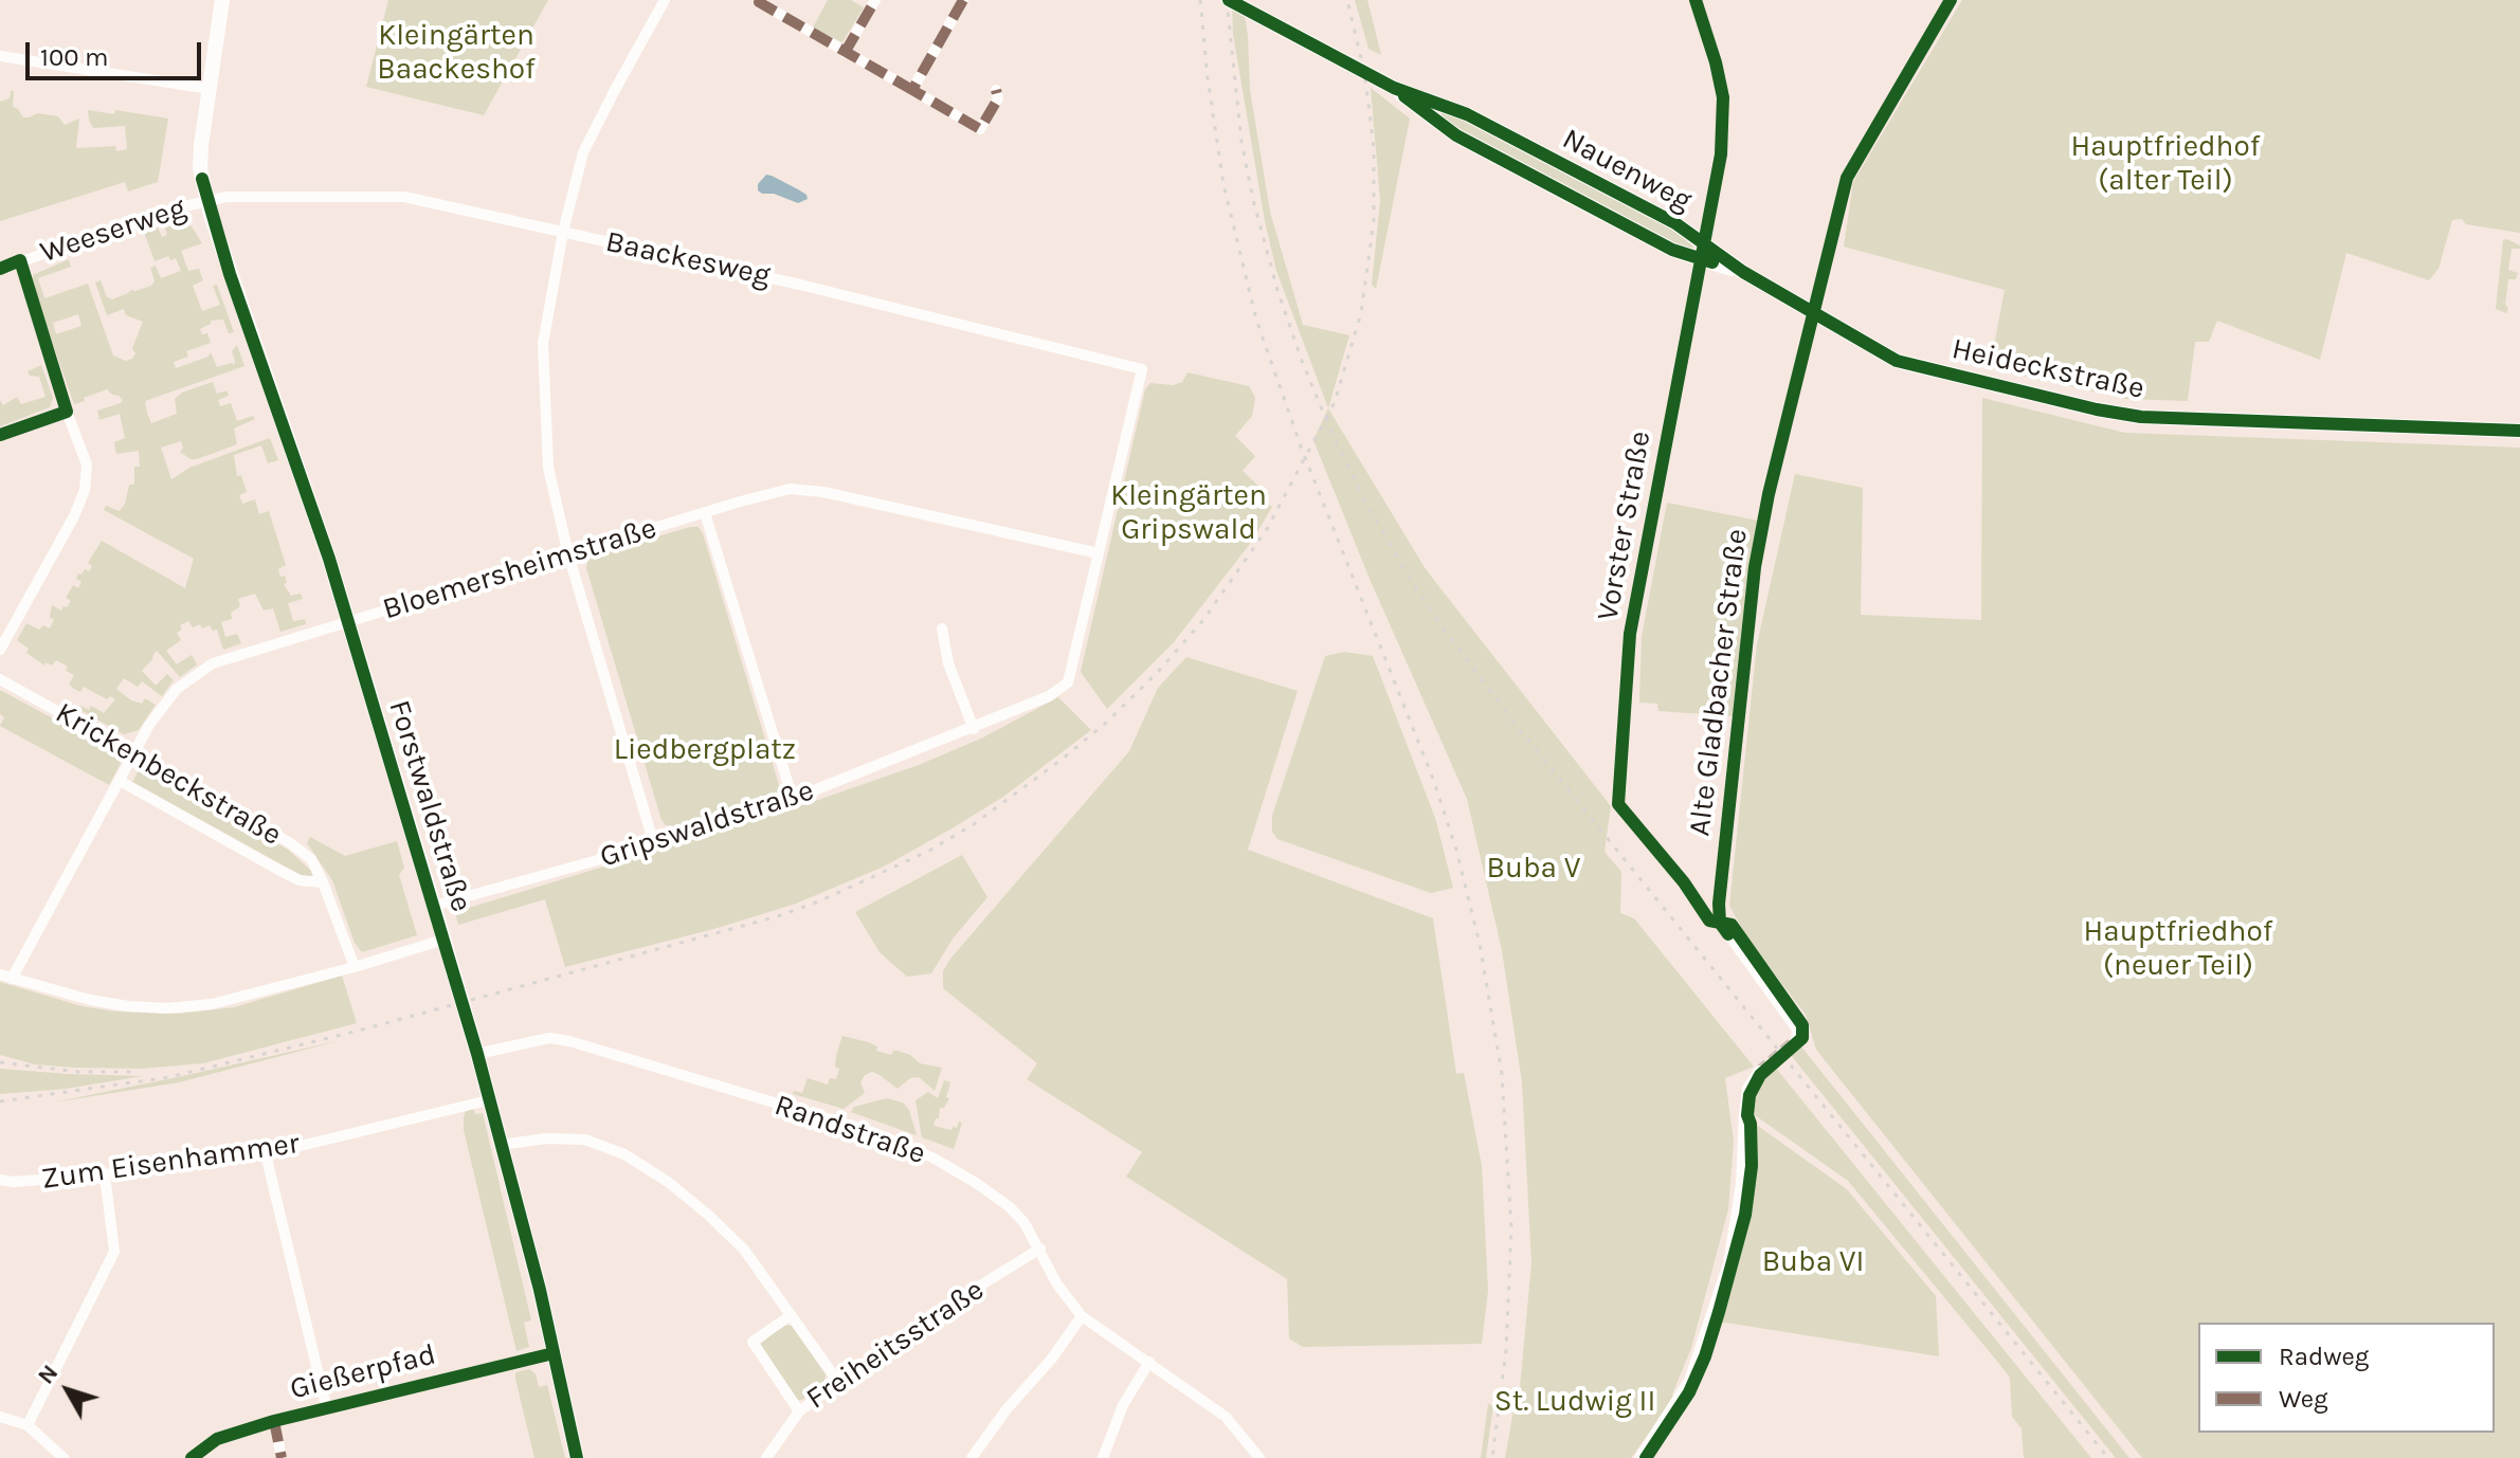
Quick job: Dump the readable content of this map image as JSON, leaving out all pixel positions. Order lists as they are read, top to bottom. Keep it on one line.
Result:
{"streets":{"street":["Nauenweg","Weeserweg","Baackesweg","Heideckstraße","Vorster Straße","Bloemersheimstraße","Alte Gladbacher Straße","Krickenbeckstraße","Forstwaldstraße","Gripswaldstraße","Randstraße","Zum Eisenhammer","Freiheitsstraße","Gießerpfad"]},"crossings":[["Nauenweg","Heideckstraße"],["Nauenweg","Vorster Straße"],["Weeserweg","Baackesweg"],["Weeserweg","Forstwaldstraße"],["Baackesweg","Gripswaldstraße"],["Heideckstraße","Alte Gladbacher Straße"],["Bloemersheimstraße","Krickenbeckstraße"],["Bloemersheimstraße","Forstwaldstraße"],["Bloemersheimstraße","Gripswaldstraße"],["Forstwaldstraße","Gripswaldstraße"],["Forstwaldstraße","Randstraße"],["Forstwaldstraße","Zum Eisenhammer"],["Forstwaldstraße","Gießerpfad"],["Randstraße","Freiheitsstraße"]],"parks":["Kleingärten Baackeshof","Hauptfriedhof (alter Teil)","Kleingärten Gripswald","Liedbergplatz","Buba V","Hauptfriedhof (neuer Teil)","Buba VI","St. Ludwig II"],"legend":["Radweg","Weg"],"scale_bar":"100 m","north":"top left"}
